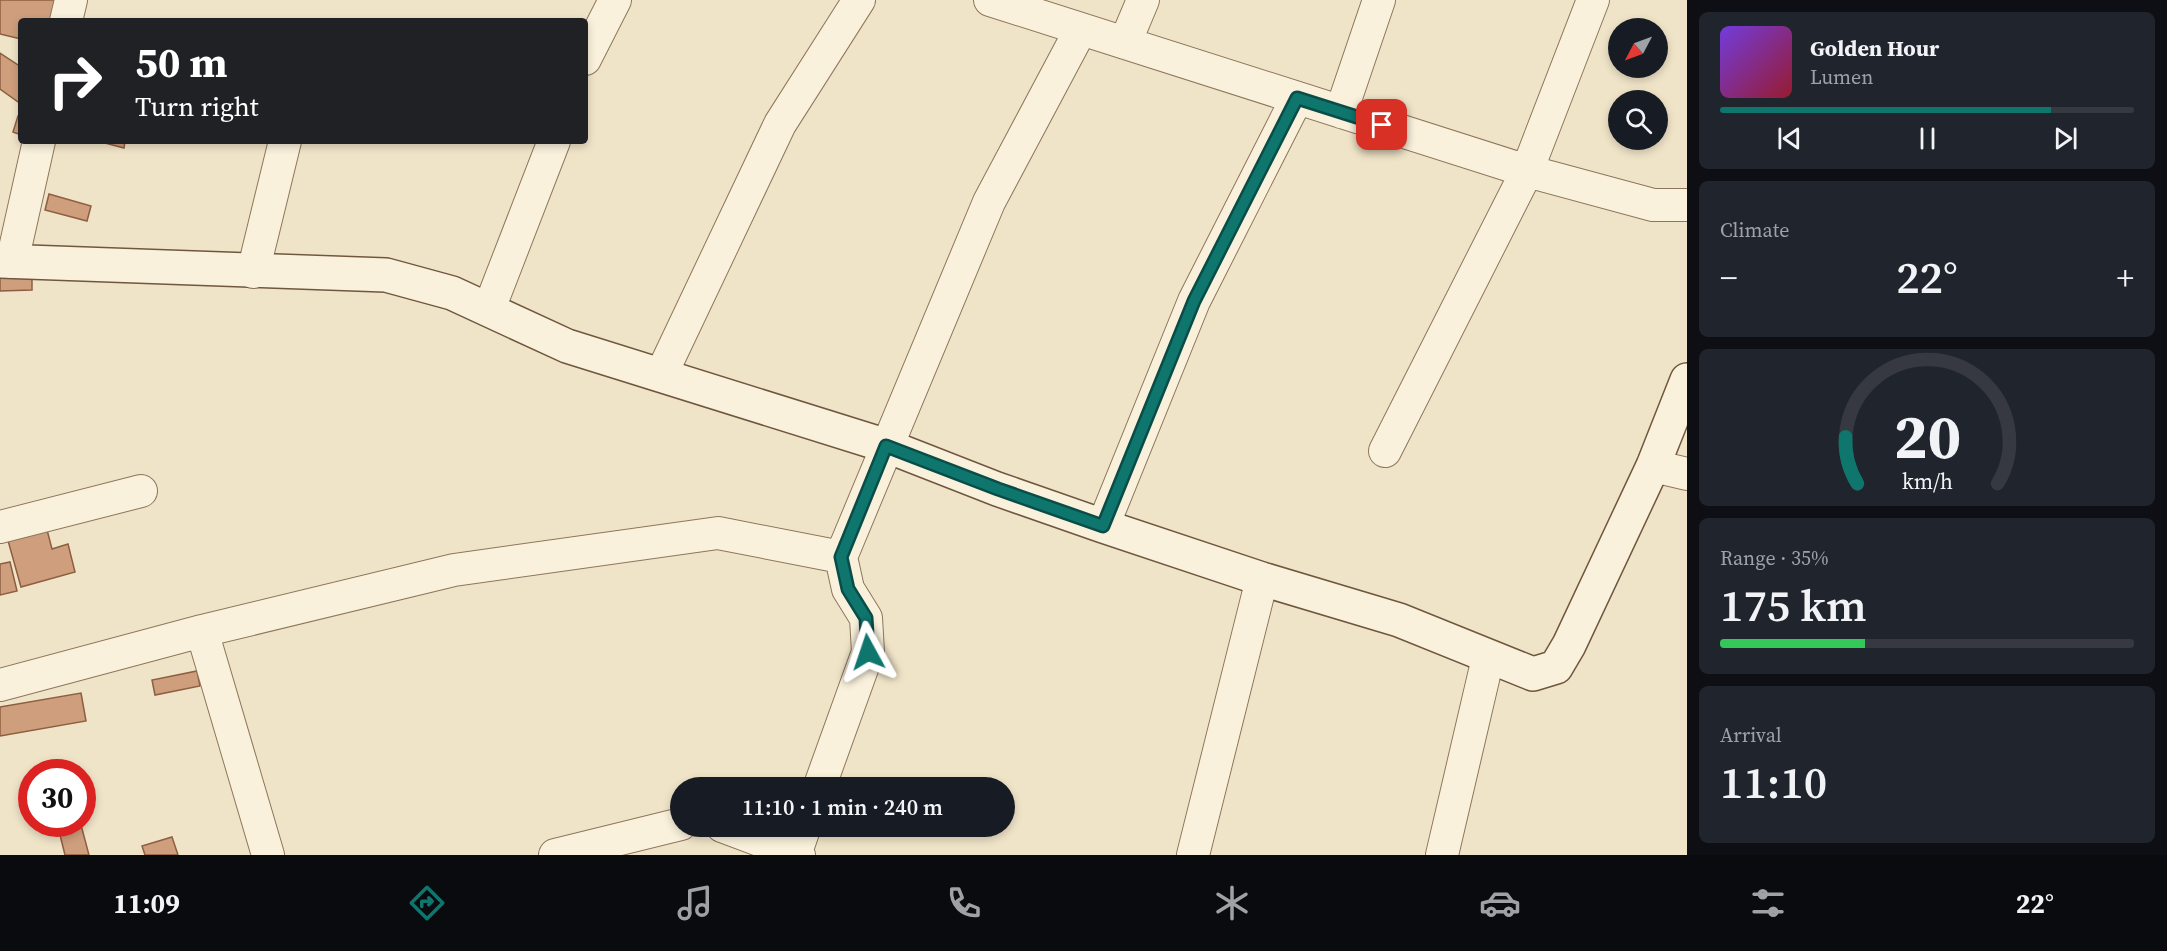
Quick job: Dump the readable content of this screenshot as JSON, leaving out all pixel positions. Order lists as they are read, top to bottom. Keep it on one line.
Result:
{"north":"bottom left","page":{"turn":["50 m","Turn right"],"song":["Golden Hour","Lumen"],"tile":["Climate",["Range · 35%","175 km"],["Arrival","11:10"]],"heat":["−","22°","+"],"limit":"30","trip":"11:10 · 1 min · 240 m","tabs":["11:09","22°"],"gauge":["20","km/h"]}}
